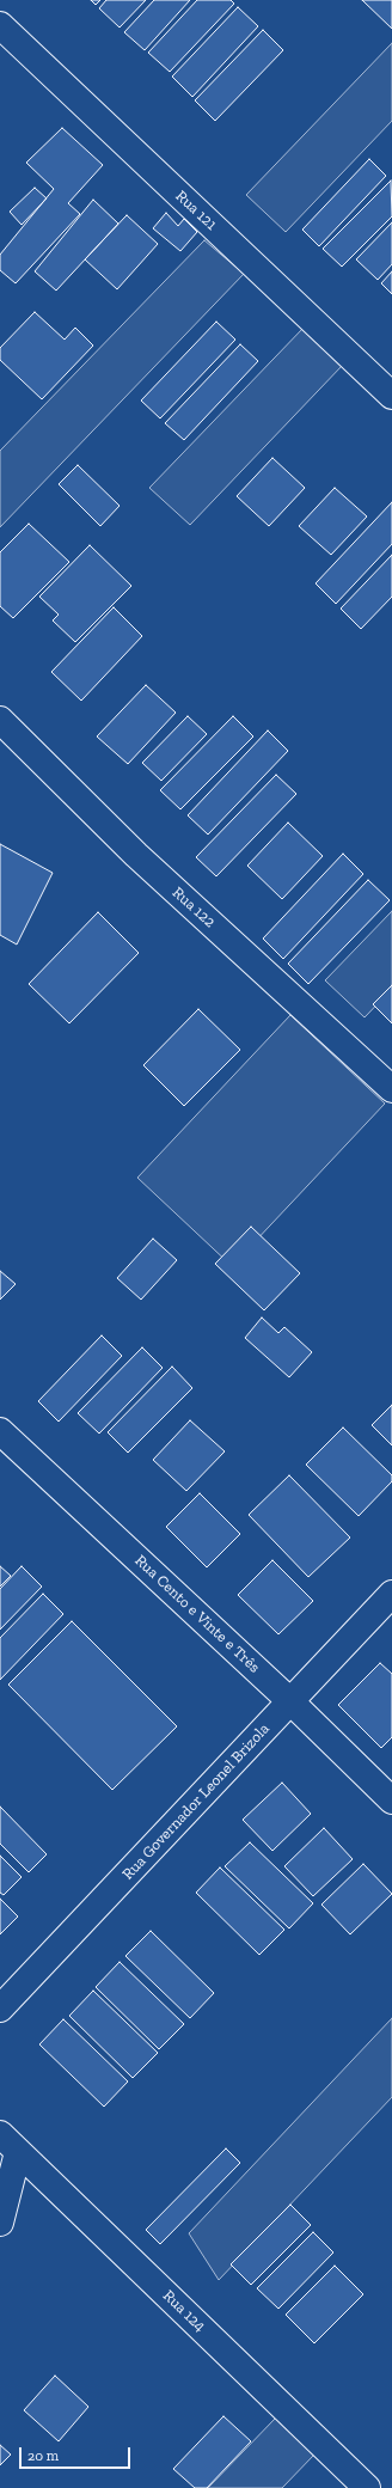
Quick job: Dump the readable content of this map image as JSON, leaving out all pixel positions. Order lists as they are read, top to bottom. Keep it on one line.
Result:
{"streets":{"street":["Rua 121","Rua 122","Rua Cento e Vinte e Três","Rua Governador Leonel Brizola","Rua 124"]},"crossings":[["Rua Cento e Vinte e Três","Rua Governador Leonel Brizola"]],"scale_bar":"20 m"}
